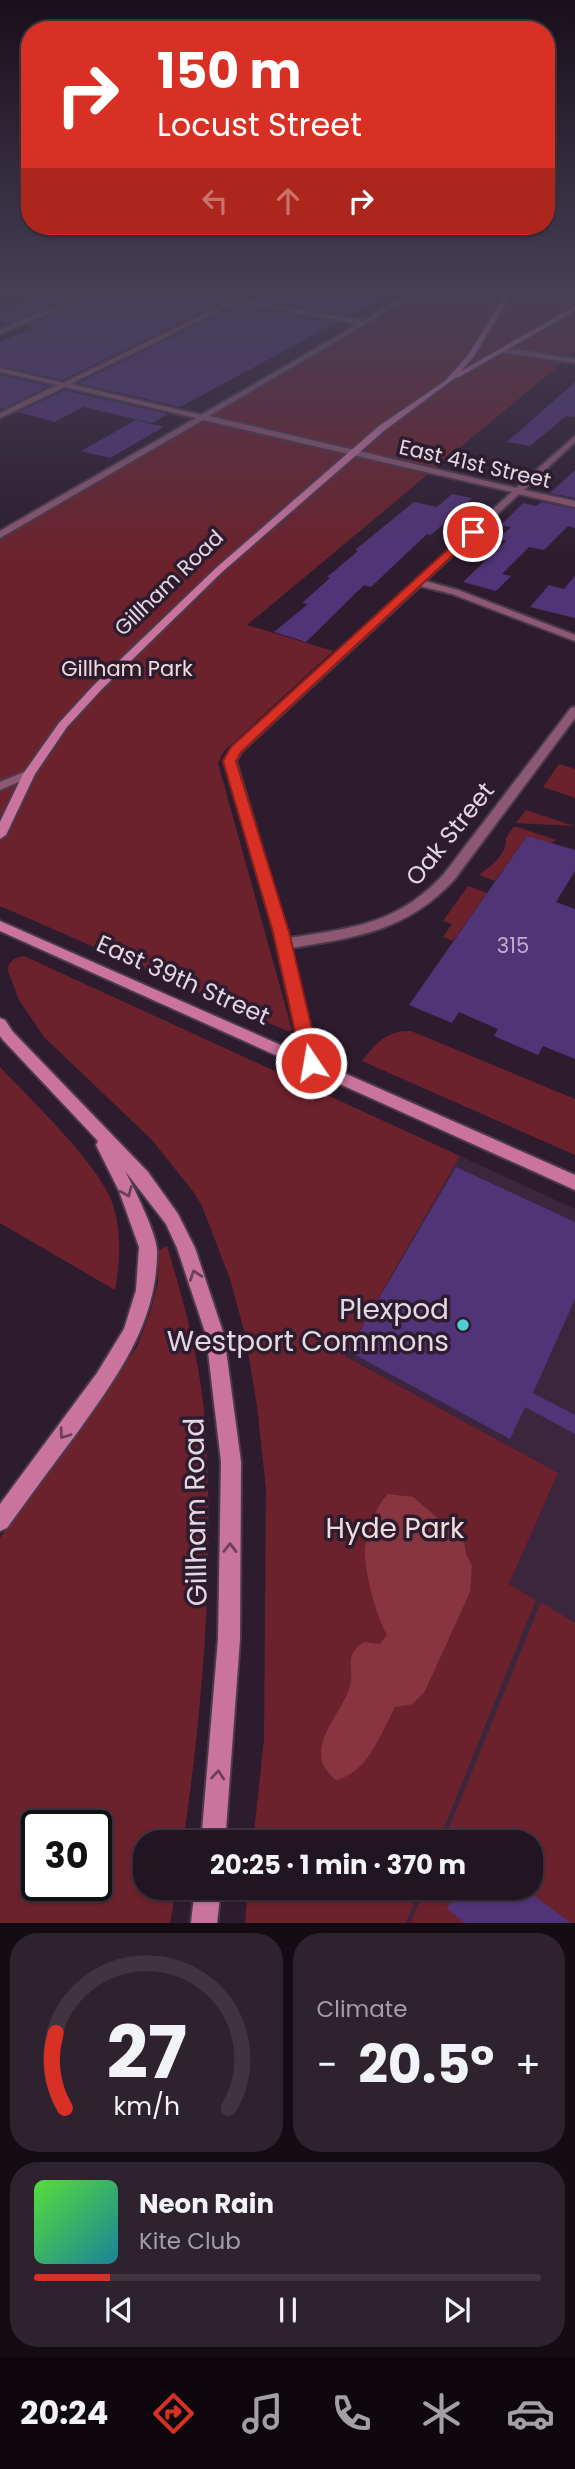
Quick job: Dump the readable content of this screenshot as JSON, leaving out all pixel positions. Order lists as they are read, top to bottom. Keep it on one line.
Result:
{"streets":{"main road":["Gillham Road","East 39th Street"],"street":["East 41st Street","Oak Street"]},"crossings":[["East 41st Street","Gillham Road"]],"parks":["Gillham Park","Hyde Park"],"places":["Plexpod Westport Commons"],"house_numbers":["315"],"page":{"turn":["150 m","Locust Street"],"limit":"30","trip":"20:25 · 1 min · 370 m","tile":"Climate","heat":["−","20.5°","+"],"song":["Neon Rain","Kite Club"],"tabs":"20:24","gauge":["27","km/h"]}}
